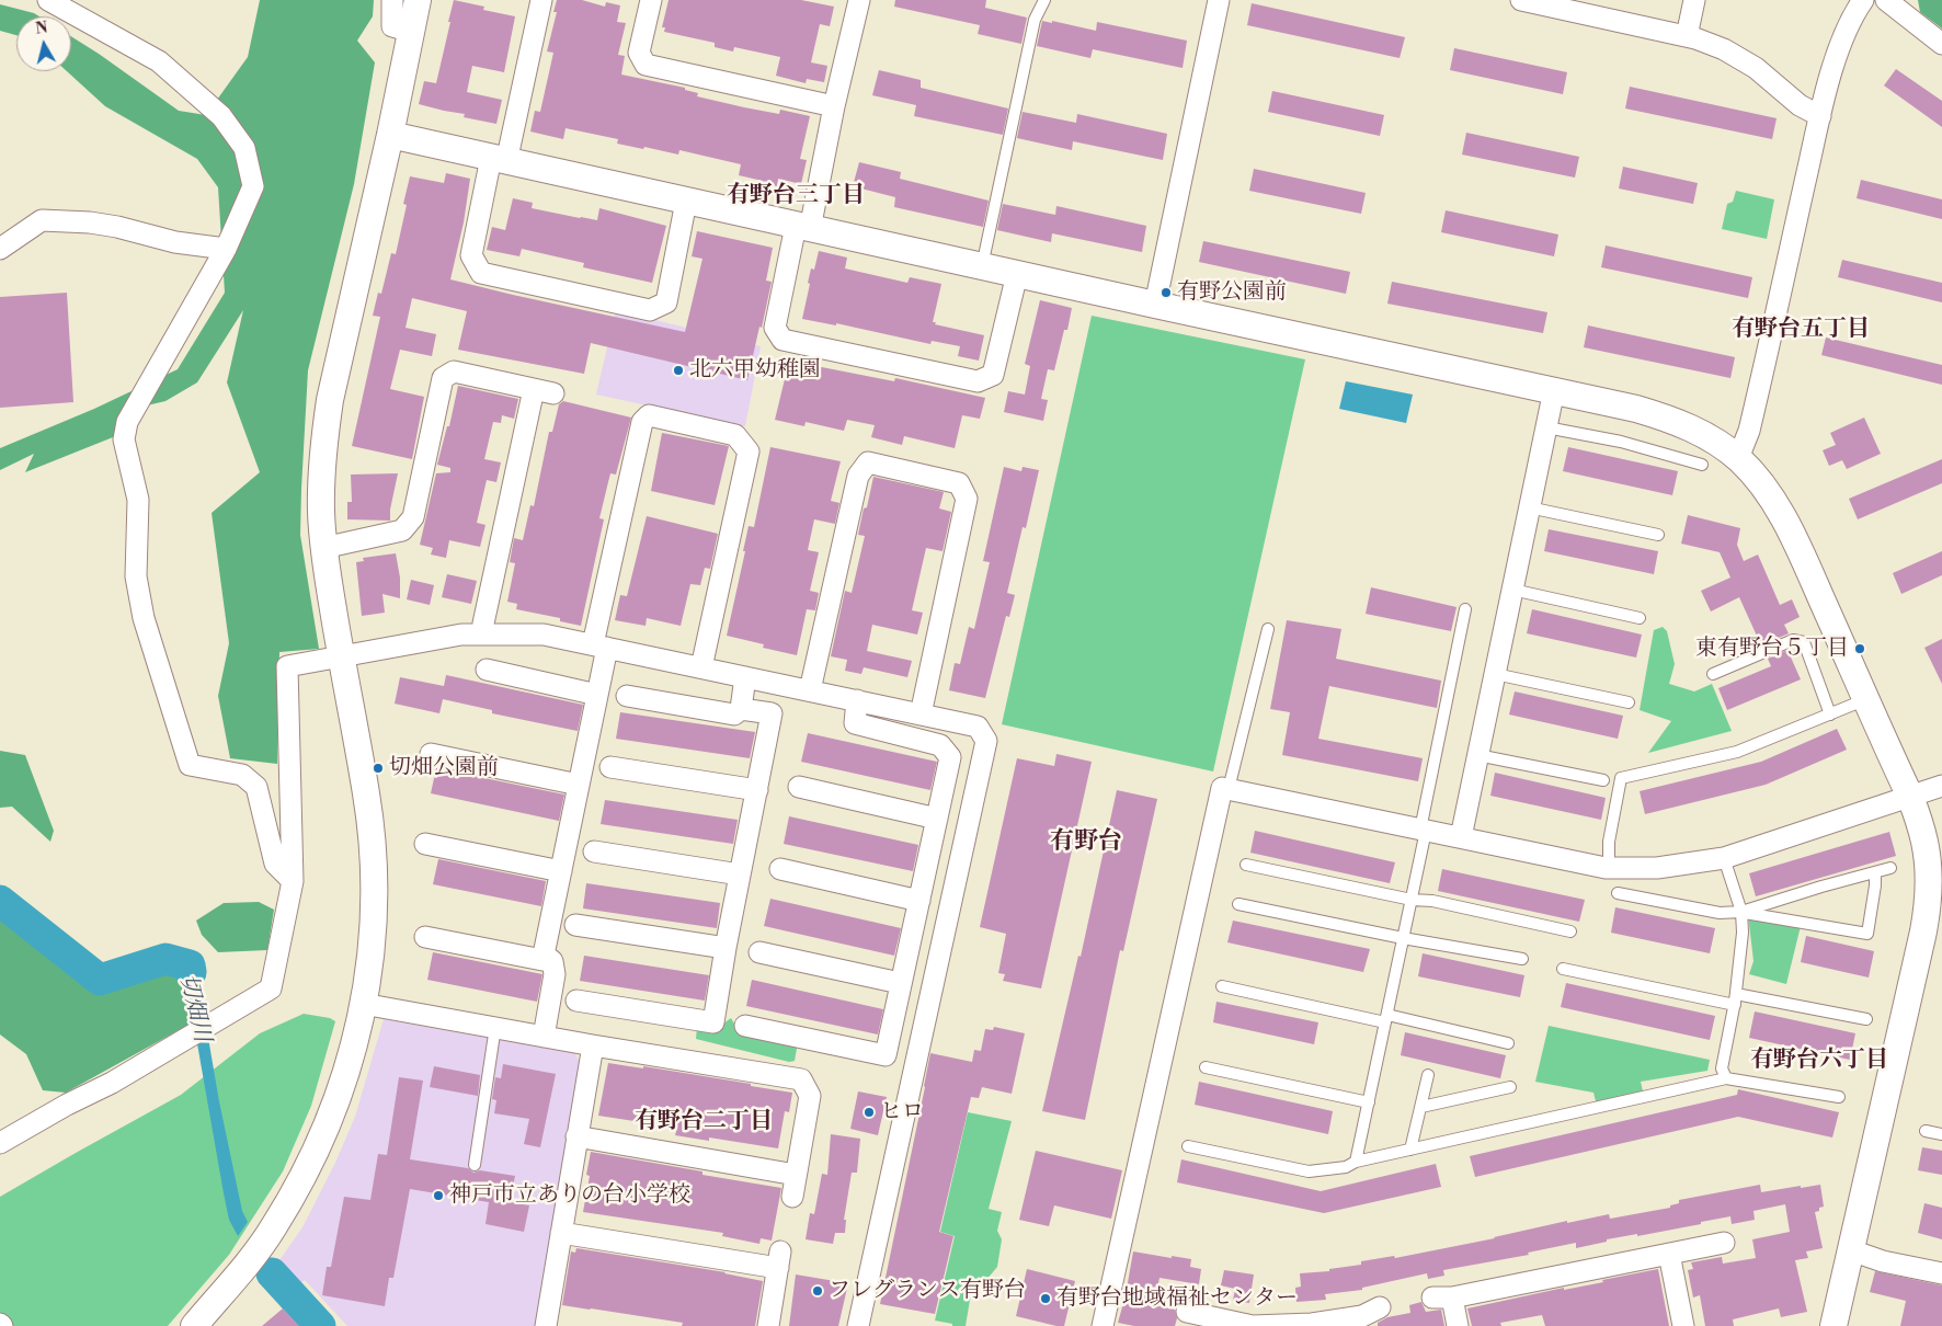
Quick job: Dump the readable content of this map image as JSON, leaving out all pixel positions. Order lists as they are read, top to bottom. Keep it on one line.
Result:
{"districts":["有野台三丁目","有野台五丁目","有野台","有野台六丁目","有野台二丁目"],"water":["切畑川"],"places":["有野公園前","北六甲幼稚園","東有野台５丁目","切畑公園前","ヒロ","神戸市立ありの台小学校","フレグランス有野台","有野台地域福祉センター"],"north":"top"}
